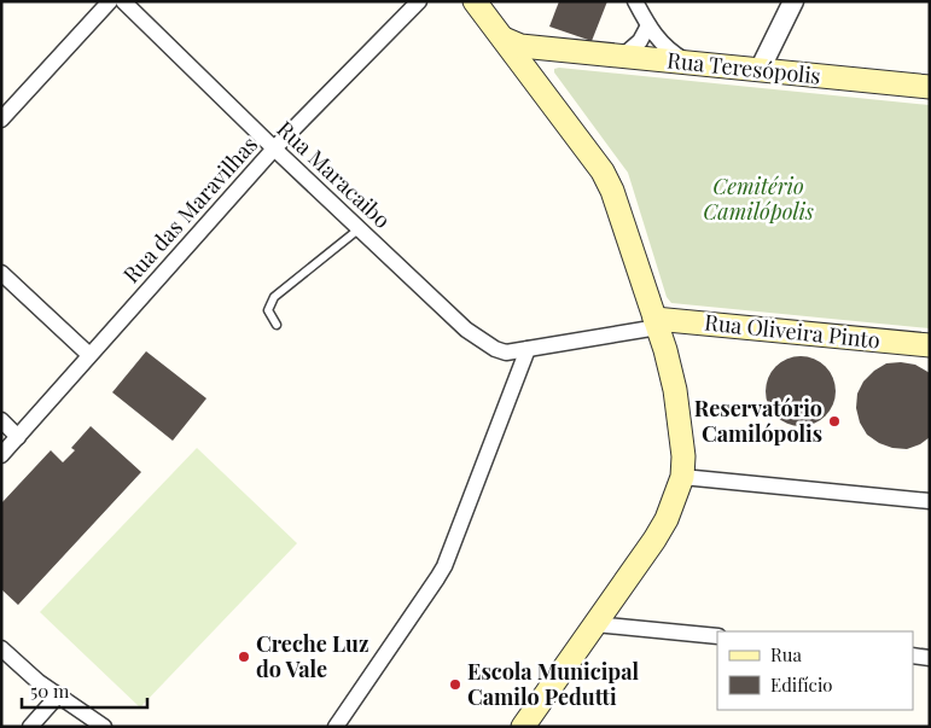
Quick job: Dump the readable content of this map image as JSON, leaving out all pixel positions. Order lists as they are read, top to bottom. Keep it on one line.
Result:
{"streets":{"main road":["Rua Teresópolis","Rua Oliveira Pinto"],"street":["Rua Maracaibo","Rua das Maravilhas"]},"crossings":[["Rua Maracaibo","Rua das Maravilhas"],["Rua Maracaibo","Rua Oliveira Pinto"]],"parks":["Cemitério Camilópolis"],"places":["Reservatório Camilópolis","Creche Luz do Vale","Escola Municipal Camilo Pedutti"],"legend":["Rua","Edifício"],"scale_bar":"50 m"}
